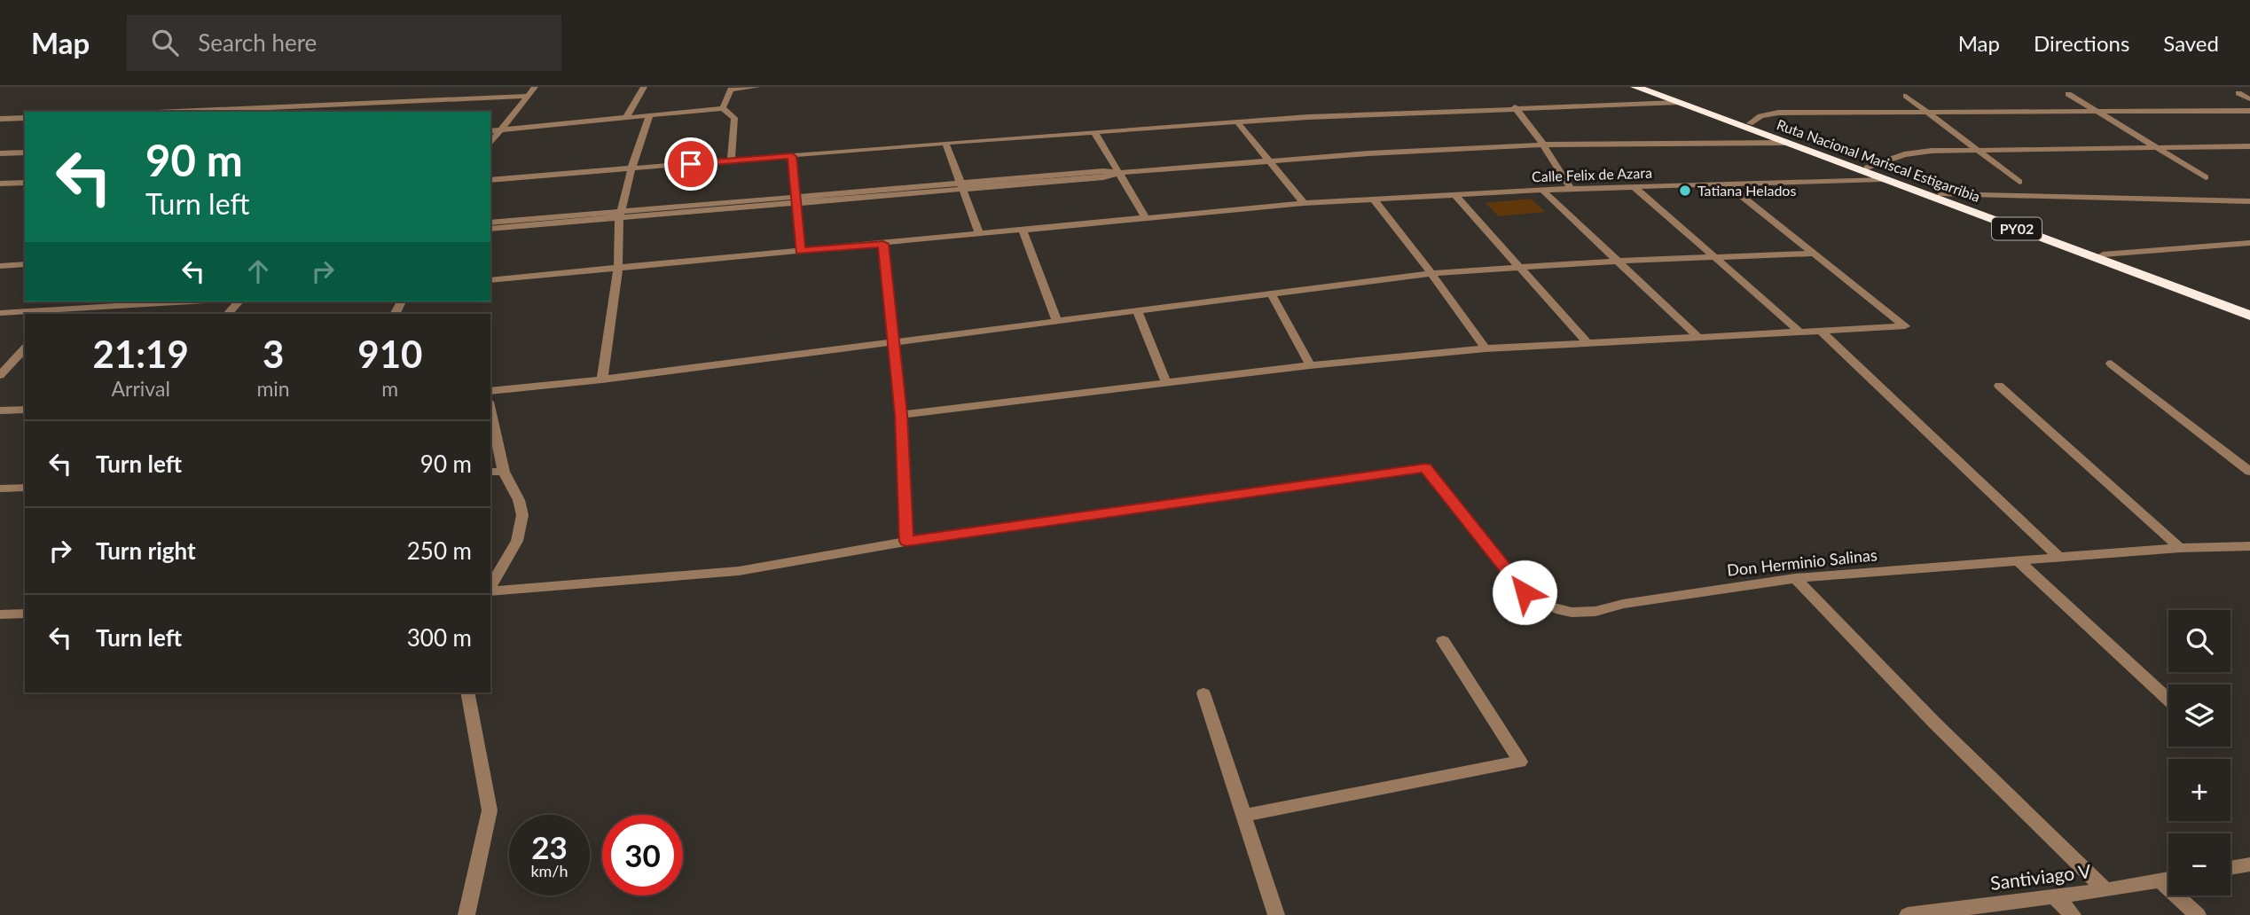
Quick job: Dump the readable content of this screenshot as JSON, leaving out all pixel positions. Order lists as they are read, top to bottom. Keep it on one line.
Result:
{"streets":{"highway":["Ruta Nacional Mariscal Estigarribia","PY02"],"street":["Calle Felix de Azara","Don Herminio Salinas","Santiviago V"]},"crossings":[["Ruta Nacional Mariscal Estigarribia","Calle Felix de Azara"]],"places":["Tatiana Helados"],"page":{"header":"Map","search":"Search here","nav":["Map","Directions","Saved"],"turn":["90 m","Turn left"],"eta":["21:19","Arrival","3","min","910","m"],"list":[{"name":"Turn left","value":"90 m"},{"name":"Turn right","value":"250 m"},{"name":"Turn left","value":"300 m"}],"map_buttons":["+","−"],"speed":"23 km/h","limit":"30"}}
